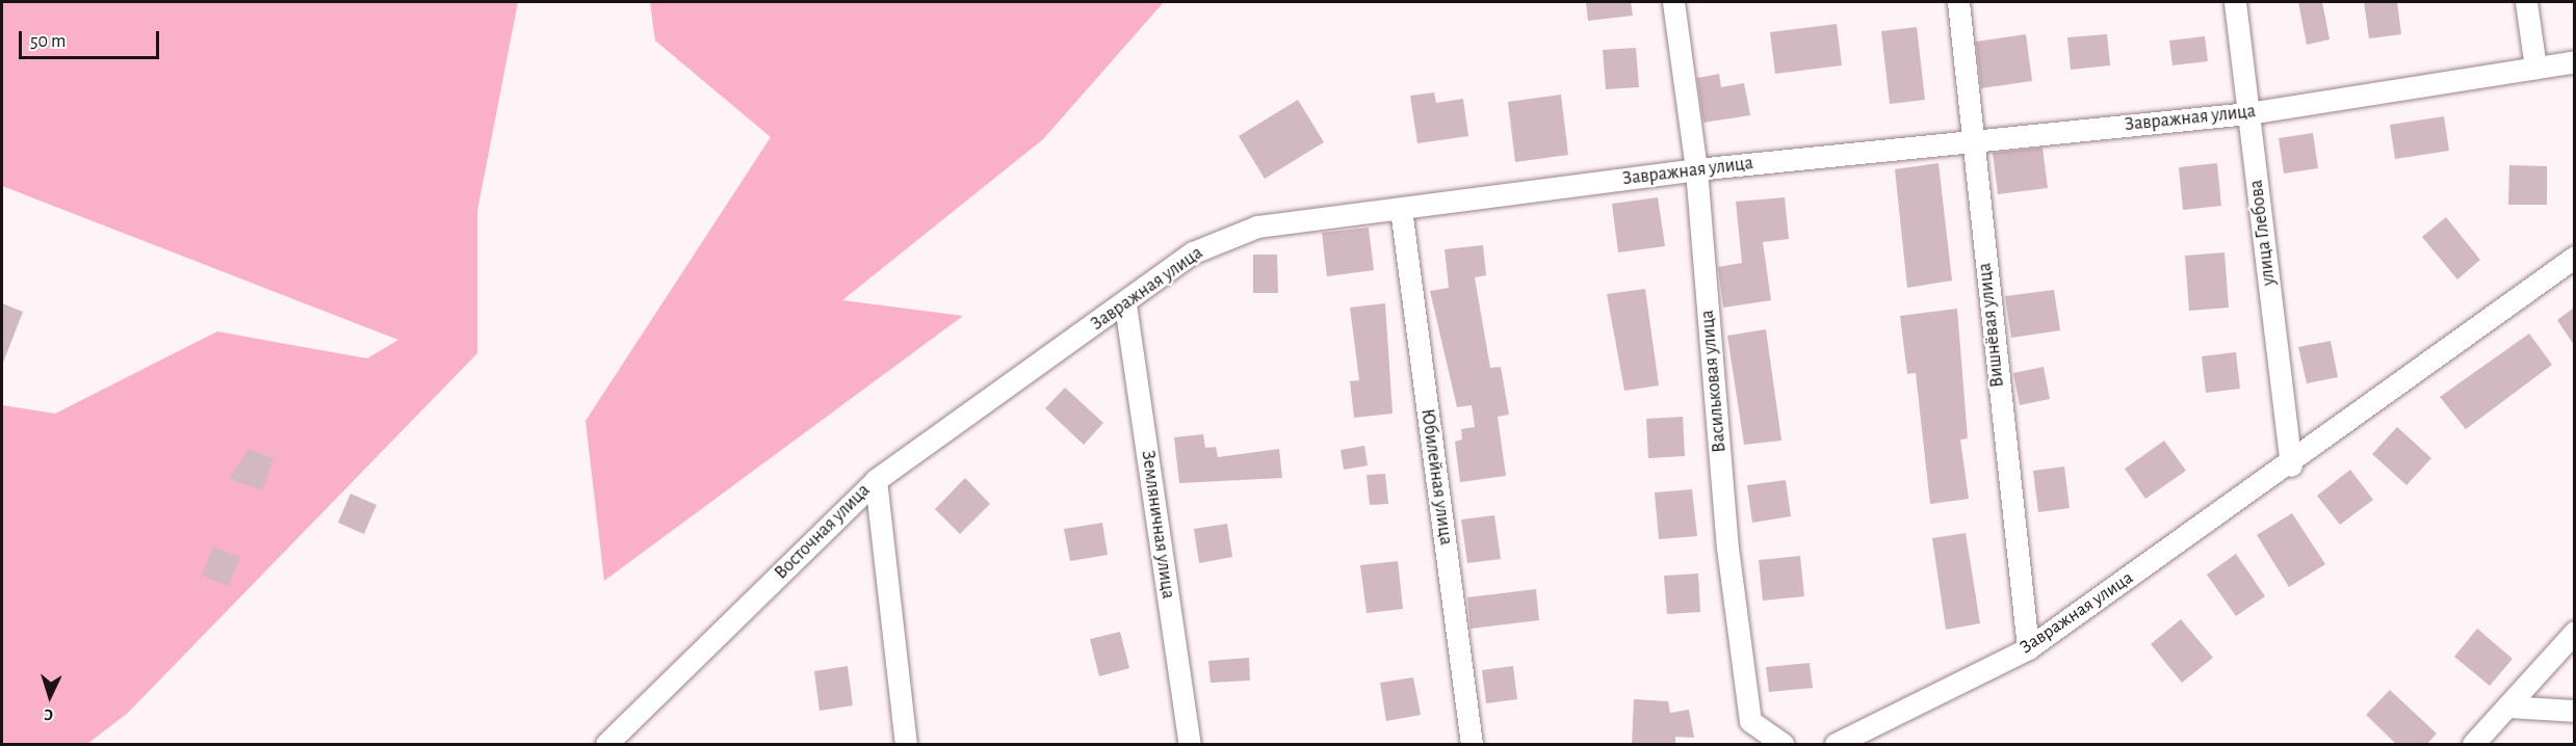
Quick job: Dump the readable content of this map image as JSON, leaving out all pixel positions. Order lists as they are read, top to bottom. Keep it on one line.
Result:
{"streets":{"street":["Завражная улица","улица Глебова","Вишнёвая улица","Васильковая улица","Юбилейная улица","Земляничная улица","Восточная улица"]},"crossings":[["Завражная улица","улица Глебова"],["Завражная улица","Вишнёвая улица"],["Завражная улица","Васильковая улица"],["Завражная улица","Юбилейная улица"],["Завражная улица","Земляничная улица"],["Завражная улица","Восточная улица"]],"scale_bar":"50 m","north":"bottom"}
